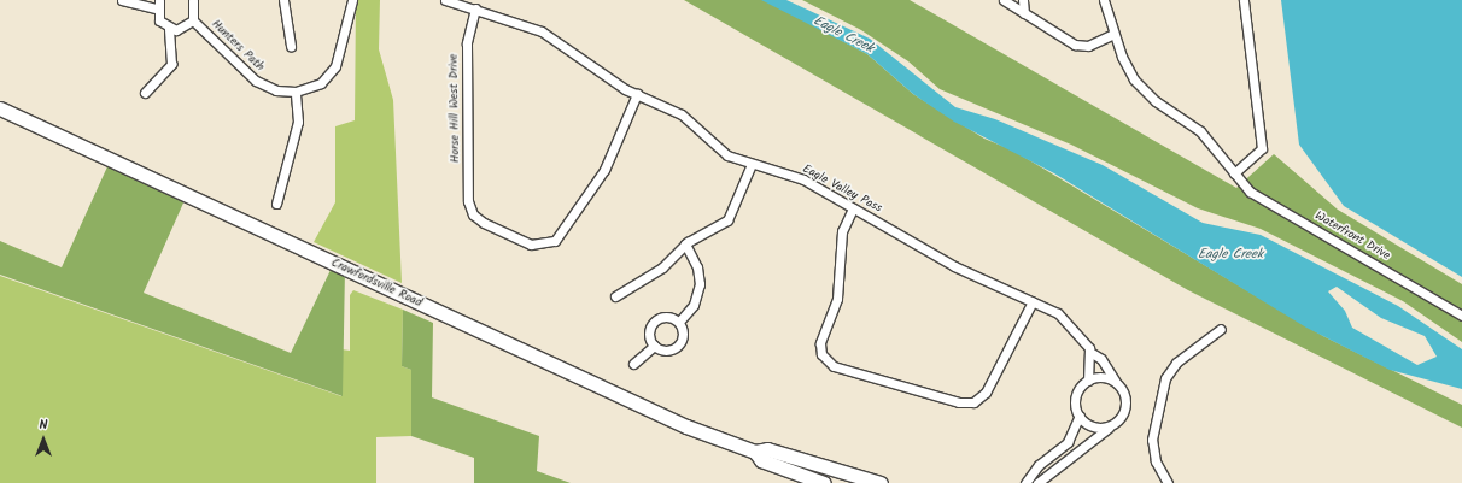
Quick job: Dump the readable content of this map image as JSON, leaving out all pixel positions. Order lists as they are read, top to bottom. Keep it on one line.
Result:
{"streets":{"main road":["Crawfordsville Road"],"street":["Hunters Path","Horse Hill West Drive","Eagle Valley Pass","Waterfront Drive"]},"crossings":[["Horse Hill West Drive","Eagle Valley Pass"]],"water":["Eagle Creek"],"north":"top"}
